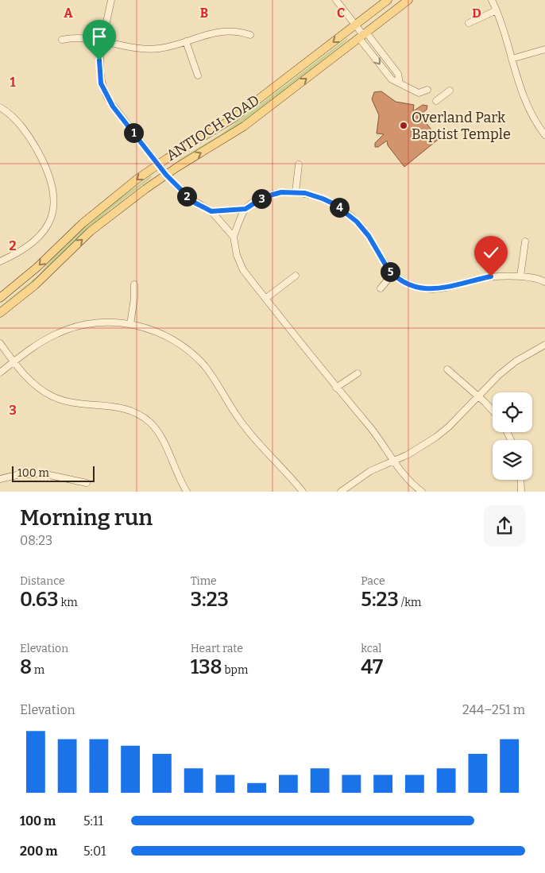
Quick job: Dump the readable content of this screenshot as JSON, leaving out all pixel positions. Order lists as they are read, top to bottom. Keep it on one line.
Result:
{"streets":{"main road":["ANTIOCH ROAD"]},"places":["Overland Park Baptist Temple"],"scale_bar":"100 m","page":{"pins":["1","2","3","4","5"],"scale":"100 m","heading":["Morning run","08:23"],"stats":[["Distance","0.63 km"],["Time","3:23"],["Pace","5:23 /km"],["Elevation","8 m"],["Heart rate","138 bpm"],["kcal","47"]],"chart":["Elevation","244–251 m"],"list":[{"name":"100 m","note":"5:11"},{"name":"200 m","note":"5:01"}]},"grid":{"columns":["A","B","C","D"],"rows":["1","2","3"]}}
